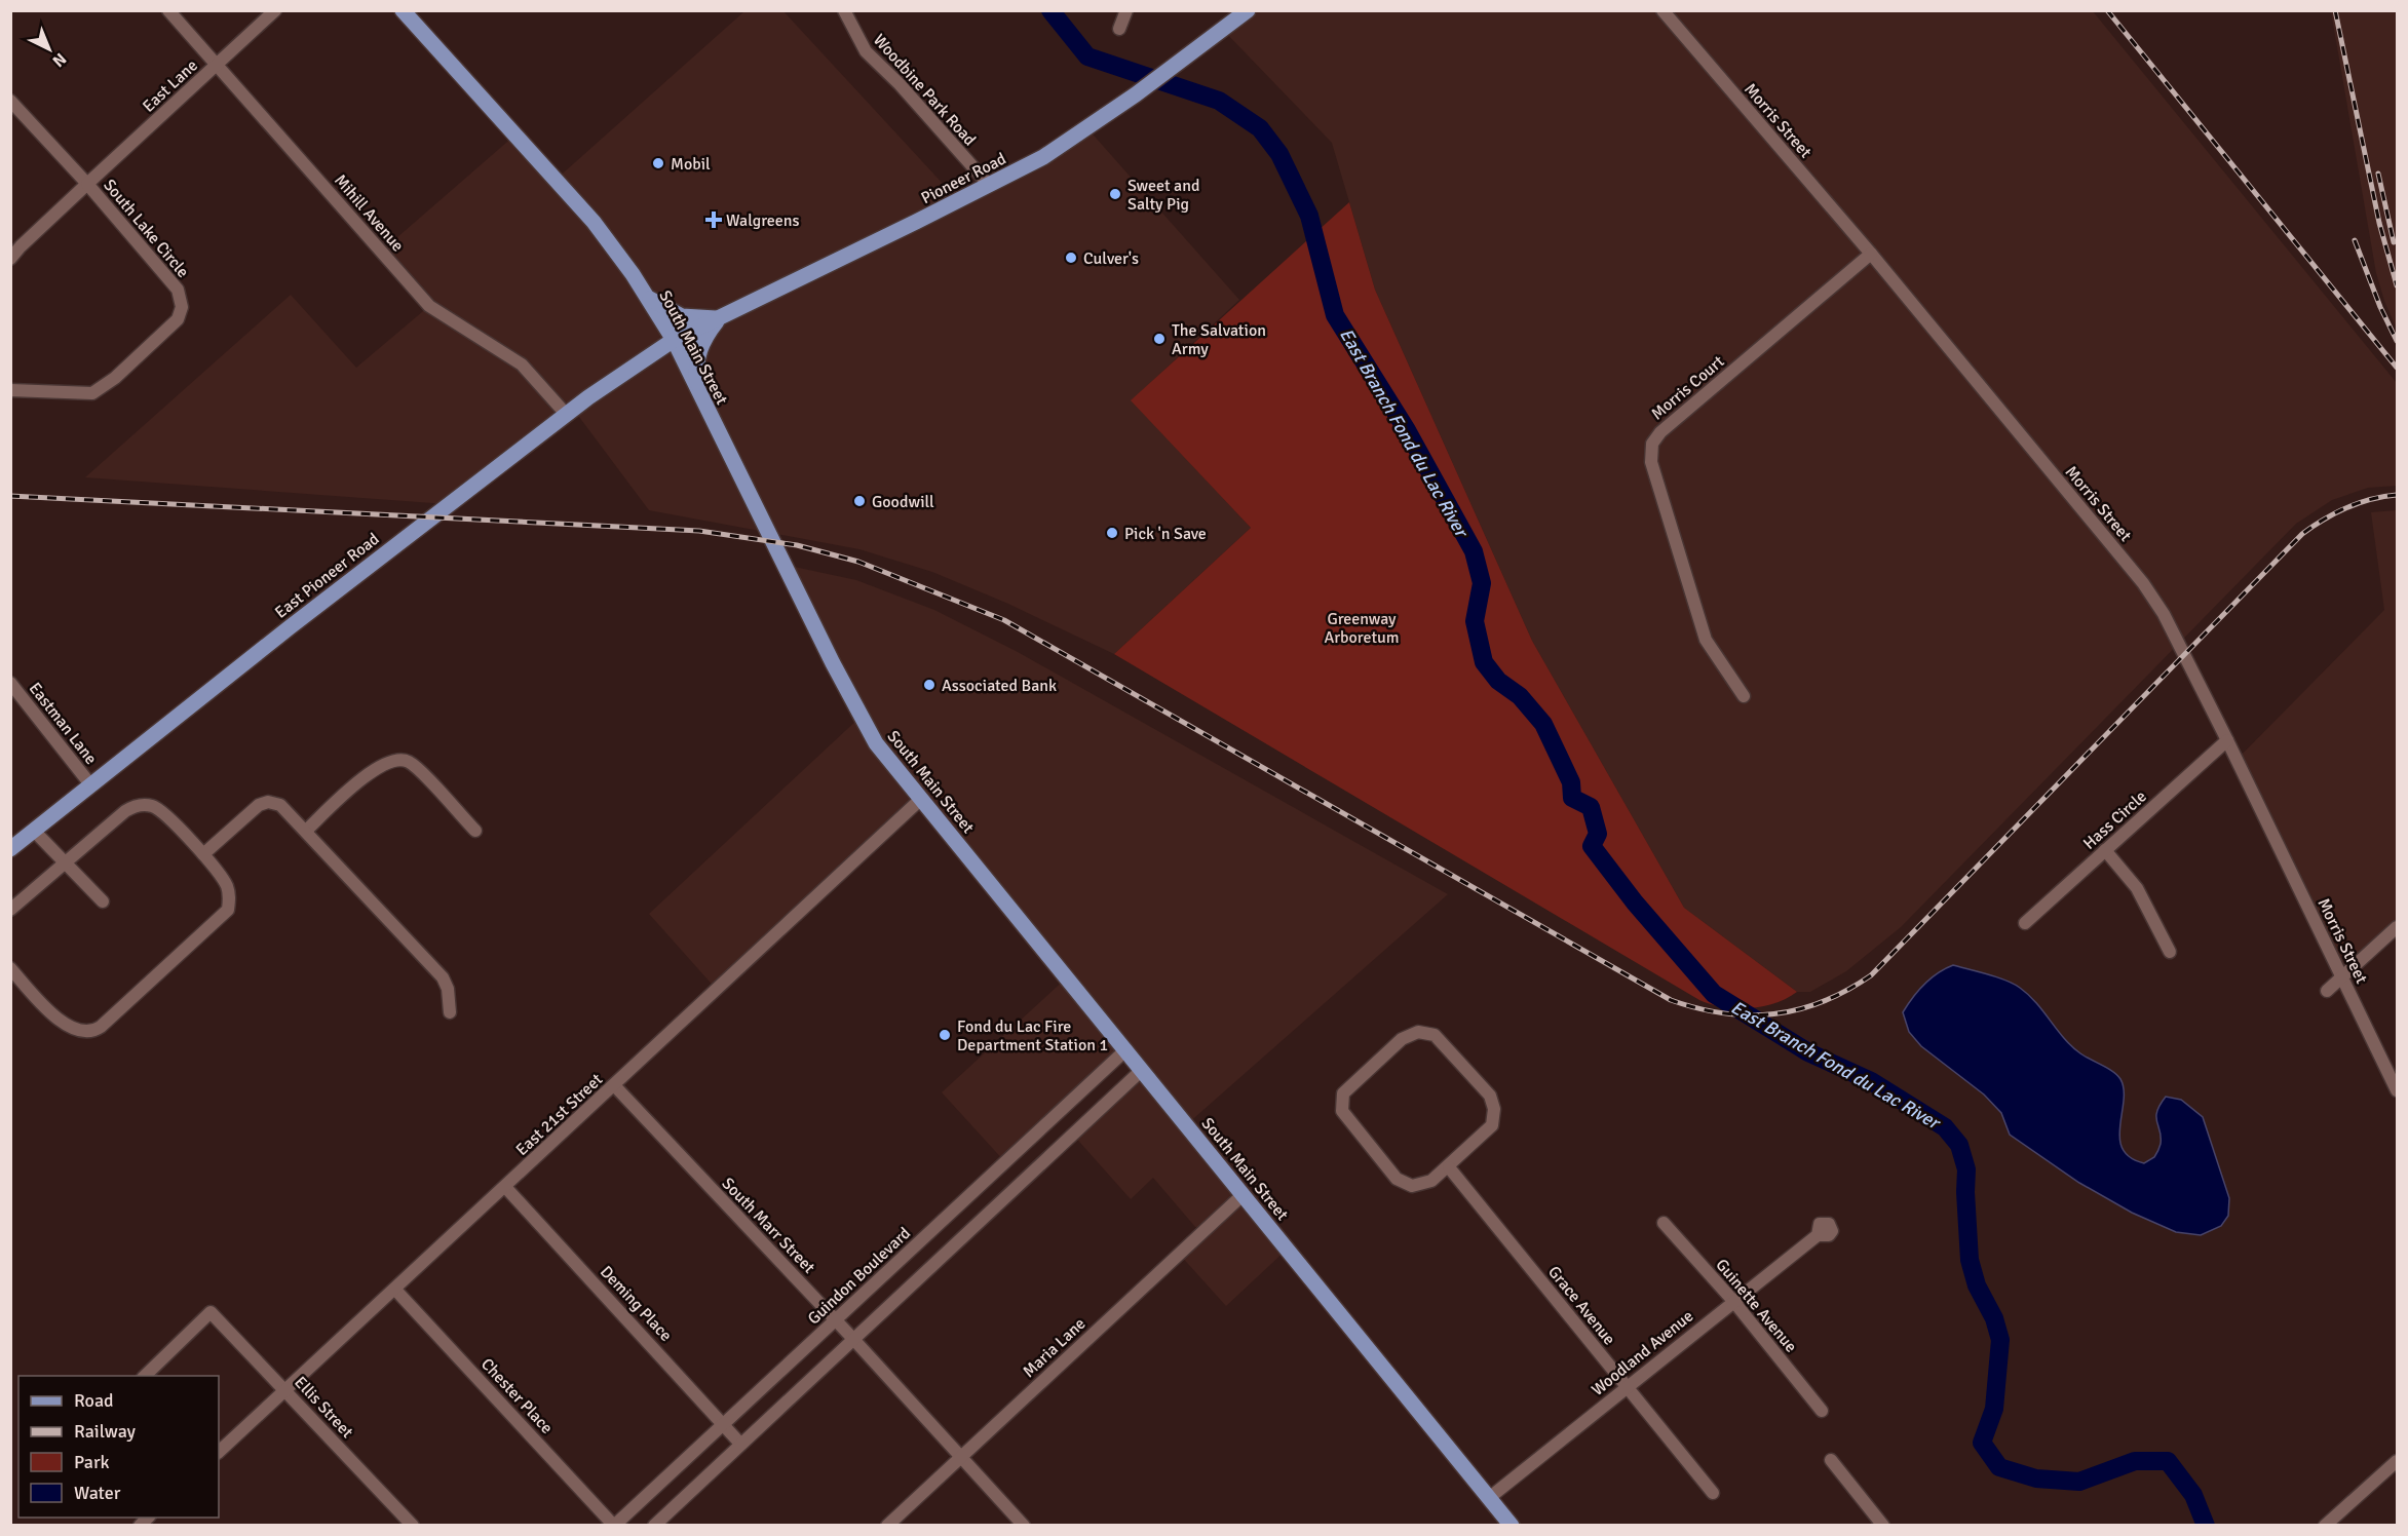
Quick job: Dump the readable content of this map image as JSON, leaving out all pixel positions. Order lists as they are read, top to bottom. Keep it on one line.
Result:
{"streets":{"main road":["Pioneer Road","South Main Street","East Pioneer Road"],"street":["East Lane","Woodbine Park Road","Morris Street","Mihill Avenue","South Lake Circle","Morris Court","Eastman Lane","Hass Circle","East 21st Street","South Marr Street","Guindon Boulevard","Deming Place","Grace Avenue","Guinette Avenue","Maria Lane","Woodland Avenue","Chester Place","Ellis Street"]},"crossings":[["East Lane","Mihill Avenue"],["East Lane","South Lake Circle"],["Woodbine Park Road","Pioneer Road"],["Morris Street","Morris Court"],["Morris Street","Hass Circle"],["Pioneer Road","South Main Street"],["Pioneer Road","East Pioneer Road"],["Mihill Avenue","East Pioneer Road"],["South Main Street","East Pioneer Road"],["South Main Street","East 21st Street"],["South Main Street","Guindon Boulevard"],["South Main Street","Maria Lane"],["South Main Street","Woodland Avenue"],["East Pioneer Road","Eastman Lane"],["East 21st Street","South Marr Street"],["East 21st Street","Deming Place"],["East 21st Street","Chester Place"],["East 21st Street","Ellis Street"],["South Marr Street","Guindon Boulevard"],["South Marr Street","Maria Lane"],["Guindon Boulevard","Deming Place"],["Guindon Boulevard","Chester Place"],["Grace Avenue","Woodland Avenue"],["Guinette Avenue","Woodland Avenue"]],"water":["East Branch Fond du Lac River"],"parks":["Greenway Arboretum"],"places":{"other":["Mobil","Sweet and Salty Pig","Culver's","The Salvation Army","Goodwill","Pick 'n Save","Associated Bank","Fond du Lac Fire Department Station 1"],"health":["Walgreens"]},"legend":["Road","Railway","Park","Water"],"north":"bottom right"}
